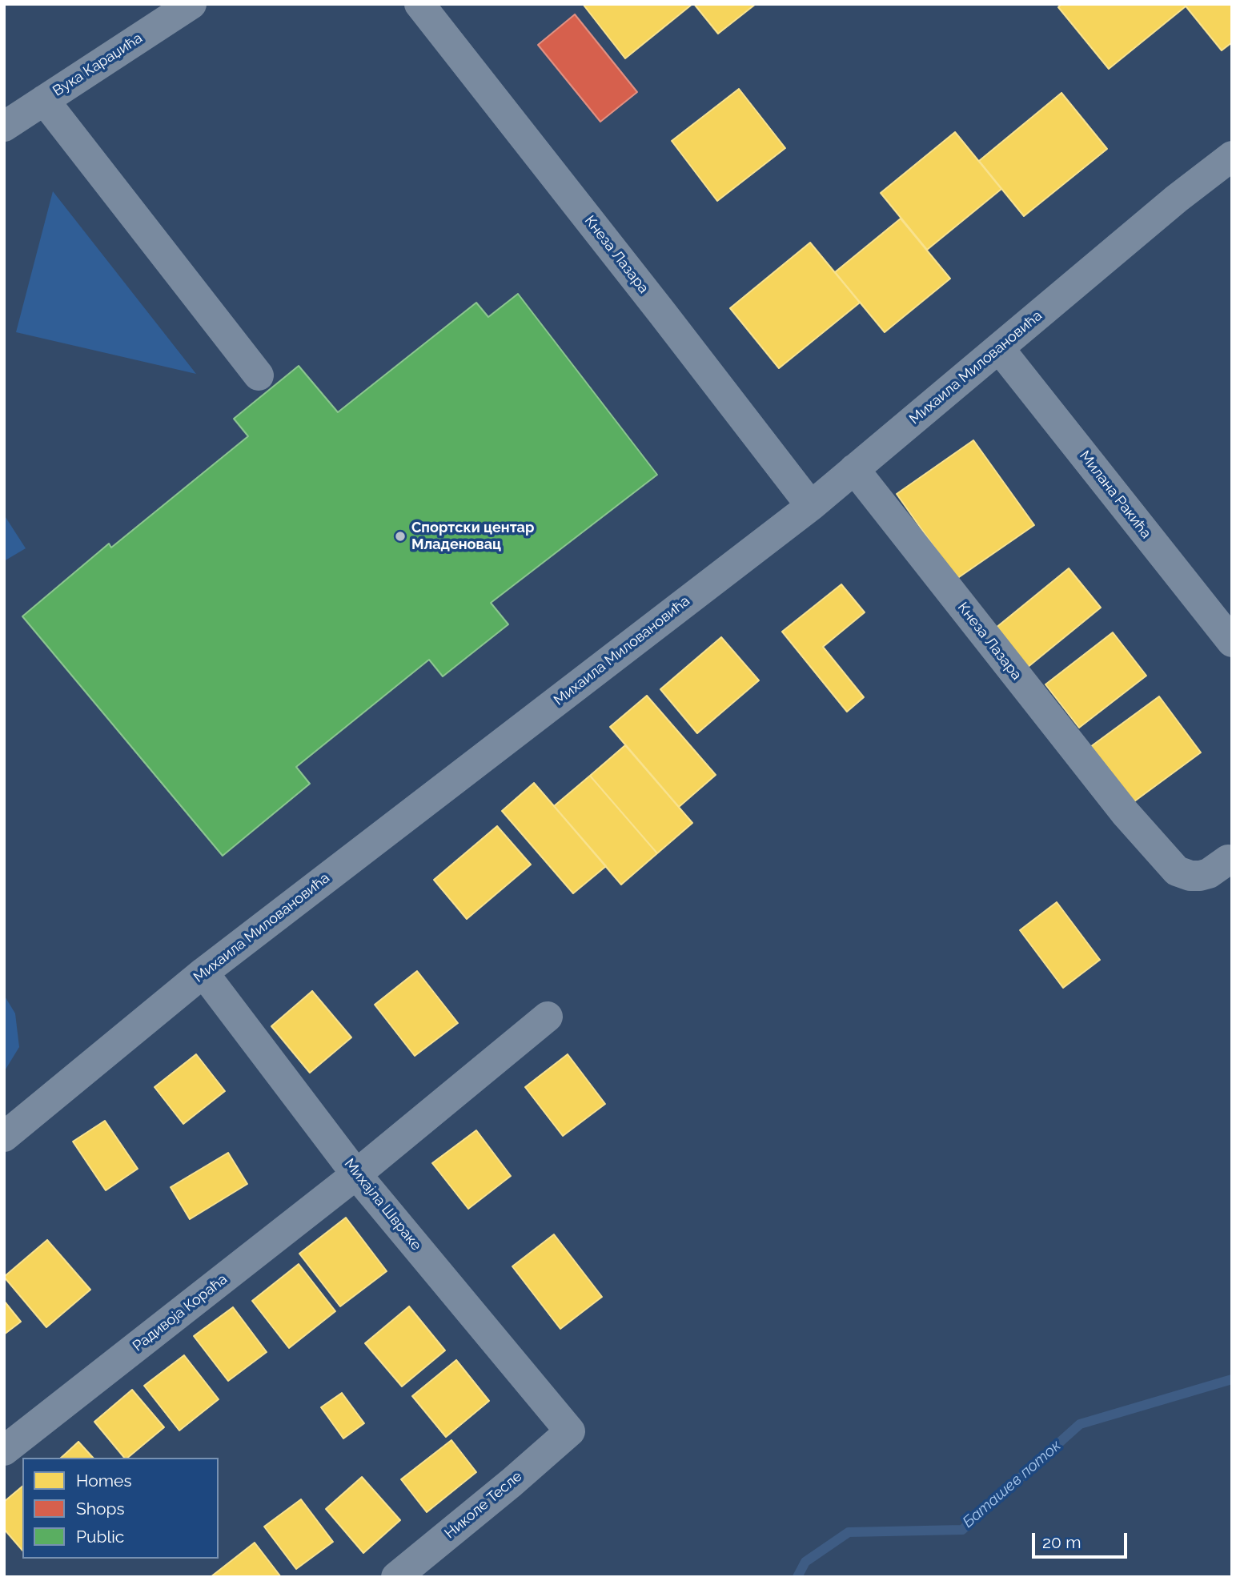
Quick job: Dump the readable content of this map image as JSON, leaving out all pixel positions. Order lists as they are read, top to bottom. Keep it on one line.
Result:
{"streets":{"street":["Вука Караџића","Кнеза Лазара","Михаила Миловановића","Милана Ракића","Михајла Швраке","Радивоја Кораћа","Николе Тесле"]},"crossings":[["Кнеза Лазара","Михаила Миловановића"],["Михаила Миловановића","Милана Ракића"],["Михаила Миловановића","Михајла Швраке"],["Михајла Швраке","Радивоја Кораћа"],["Михајла Швраке","Николе Тесле"]],"water":["Баташев поток"],"places":["Спортски центар Младеновац"],"legend":["Homes","Shops","Public"],"scale_bar":"20 m"}
